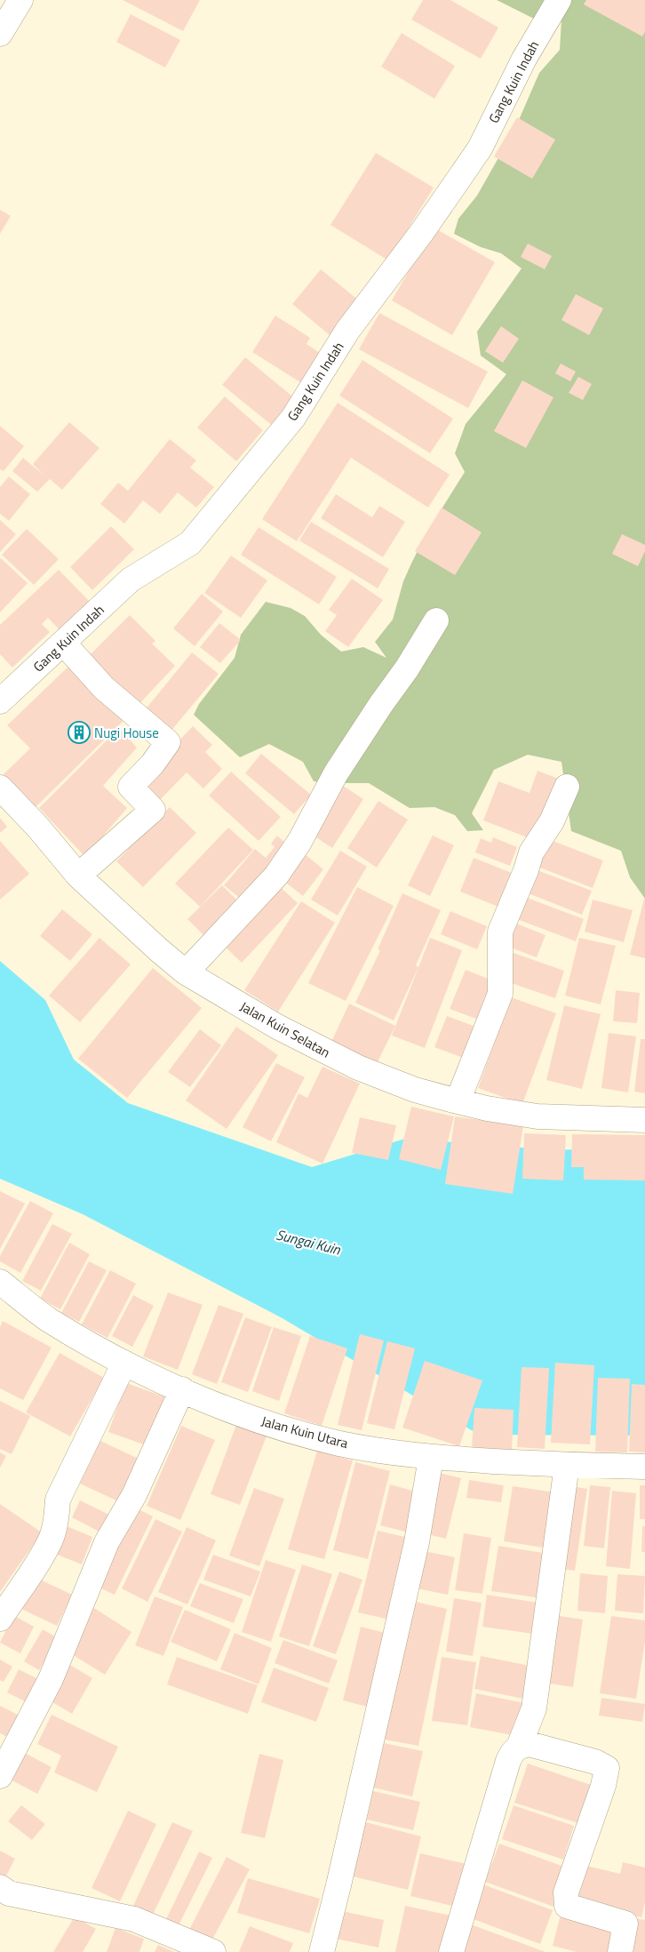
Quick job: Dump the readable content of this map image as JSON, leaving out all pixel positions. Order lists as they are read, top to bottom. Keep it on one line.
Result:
{"streets":{"street":["Gang Kuin Indah","Jalan Kuin Selatan","Jalan Kuin Utara"]},"water":["Sungai Kuin"],"places":{"building":["Nugi House"]}}
